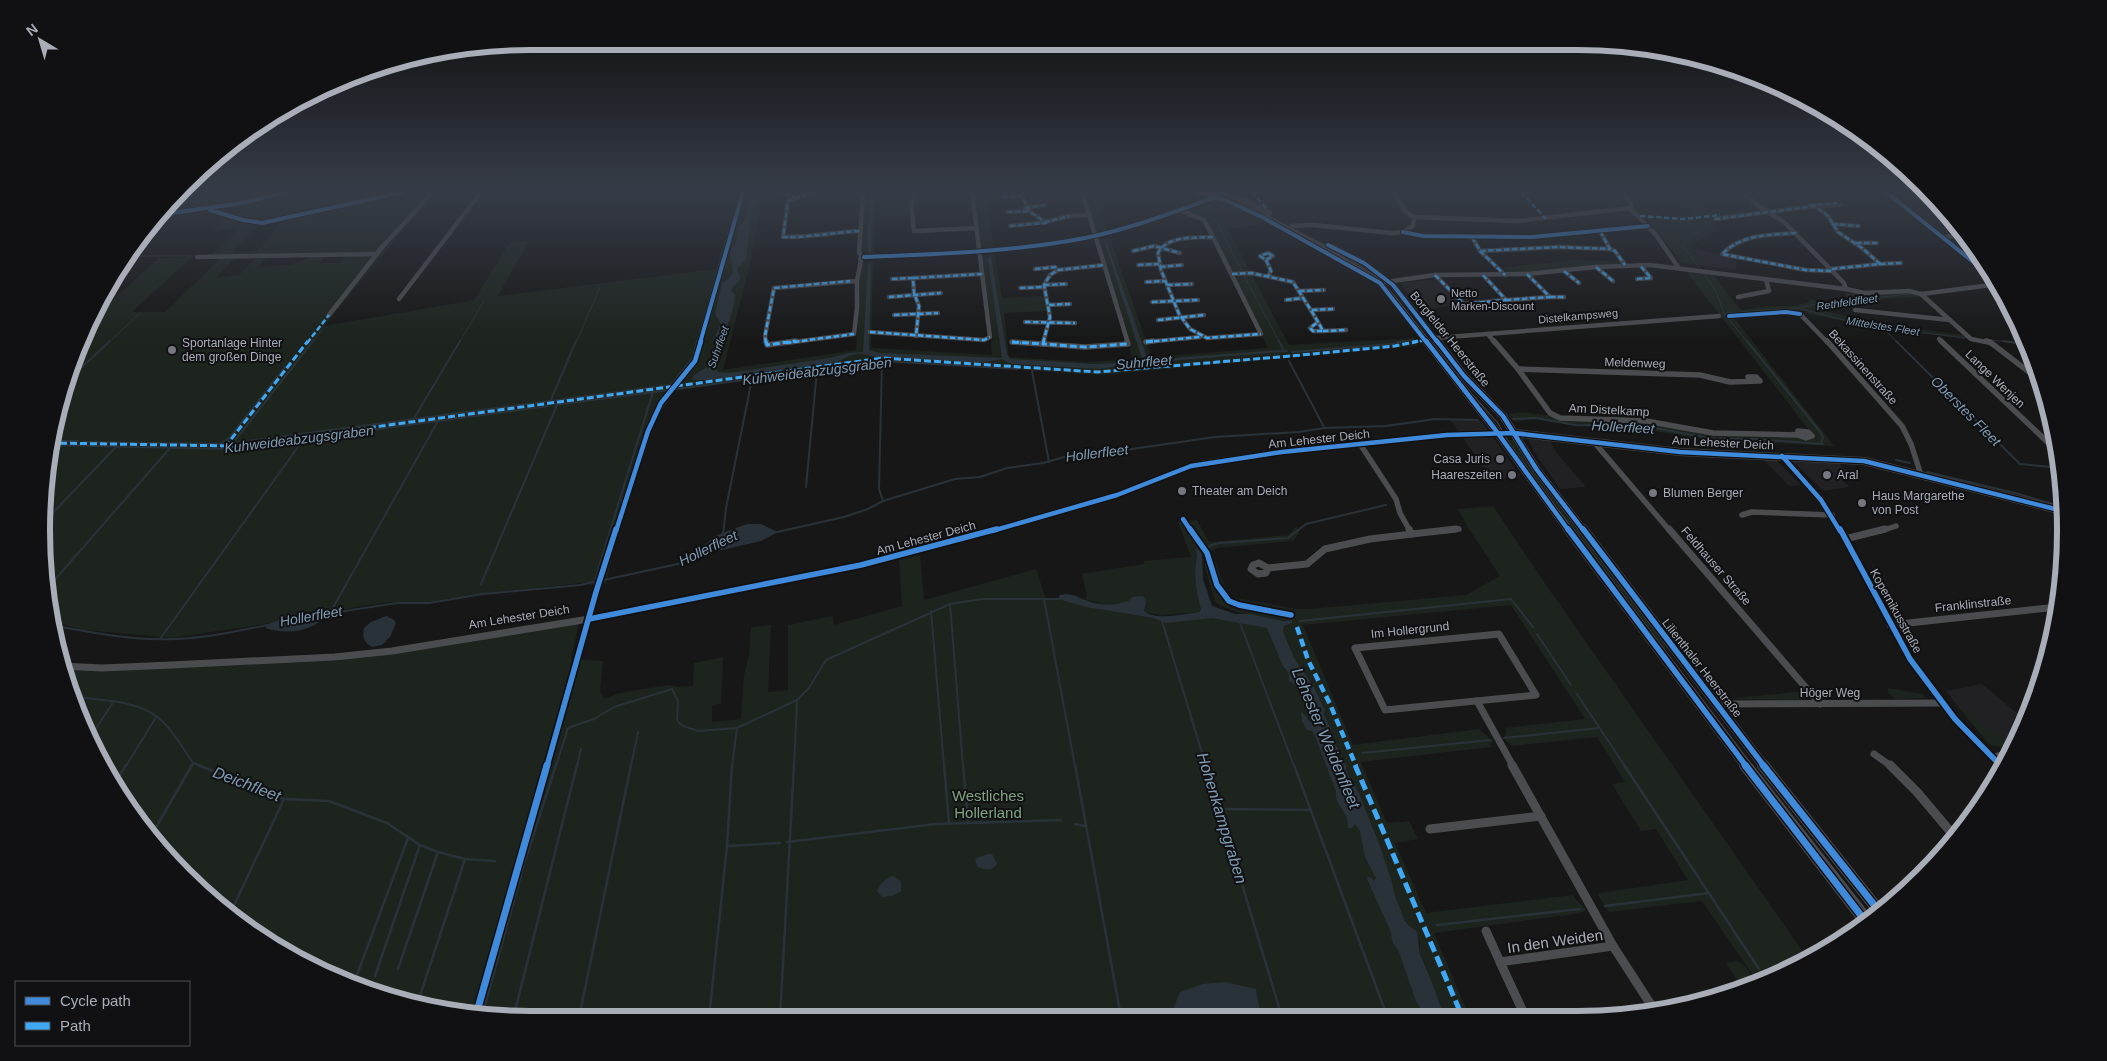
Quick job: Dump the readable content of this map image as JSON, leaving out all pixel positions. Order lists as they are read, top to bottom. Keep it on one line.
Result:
{"streets":{"main road":["Borgfelder Heerstraße","Am Lehester Deich","Lilienthaler Heerstraße"],"street":["Distelkampsweg","Meldenweg","Bekassinenstraße","Lange Wenjen","Am Distelkamp","Feldhauser Straße","Franklinstraße","Kopernikusstraße","Im Hollergrund","Höger Weg","In den Weiden"]},"crossings":[["Distelkampsweg","Borgfelder Heerstraße"],["Distelkampsweg","Am Distelkamp"],["Borgfelder Heerstraße","Am Lehester Deich"],["Borgfelder Heerstraße","Lilienthaler Heerstraße"],["Meldenweg","Am Distelkamp"],["Bekassinenstraße","Am Lehester Deich"],["Am Lehester Deich","Feldhauser Straße"],["Am Lehester Deich","Kopernikusstraße"],["Am Lehester Deich","Lilienthaler Heerstraße"],["Feldhauser Straße","Höger Weg"],["Franklinstraße","Kopernikusstraße"],["Kopernikusstraße","Höger Weg"],["Lilienthaler Heerstraße","Höger Weg"]],"water":["Rethfeldfleet","Mittelstes Fleet","Suhrfleet","Kuhweideabzugsgraben","Oberstes Fleet","Hollerfleet","Lehester Weidenfleet","Deichfleet","Hohenkampgraben"],"parks":["Westliches Hollerland"],"places":["Netto Marken-Discount","Sportanlage Hinter dem großen Dinge","Casa Juris","Haareszeiten","Aral","Theater am Deich","Blumen Berger","Haus Margarethe von Post"],"legend":["Cycle path","Path"],"north":"top left"}
